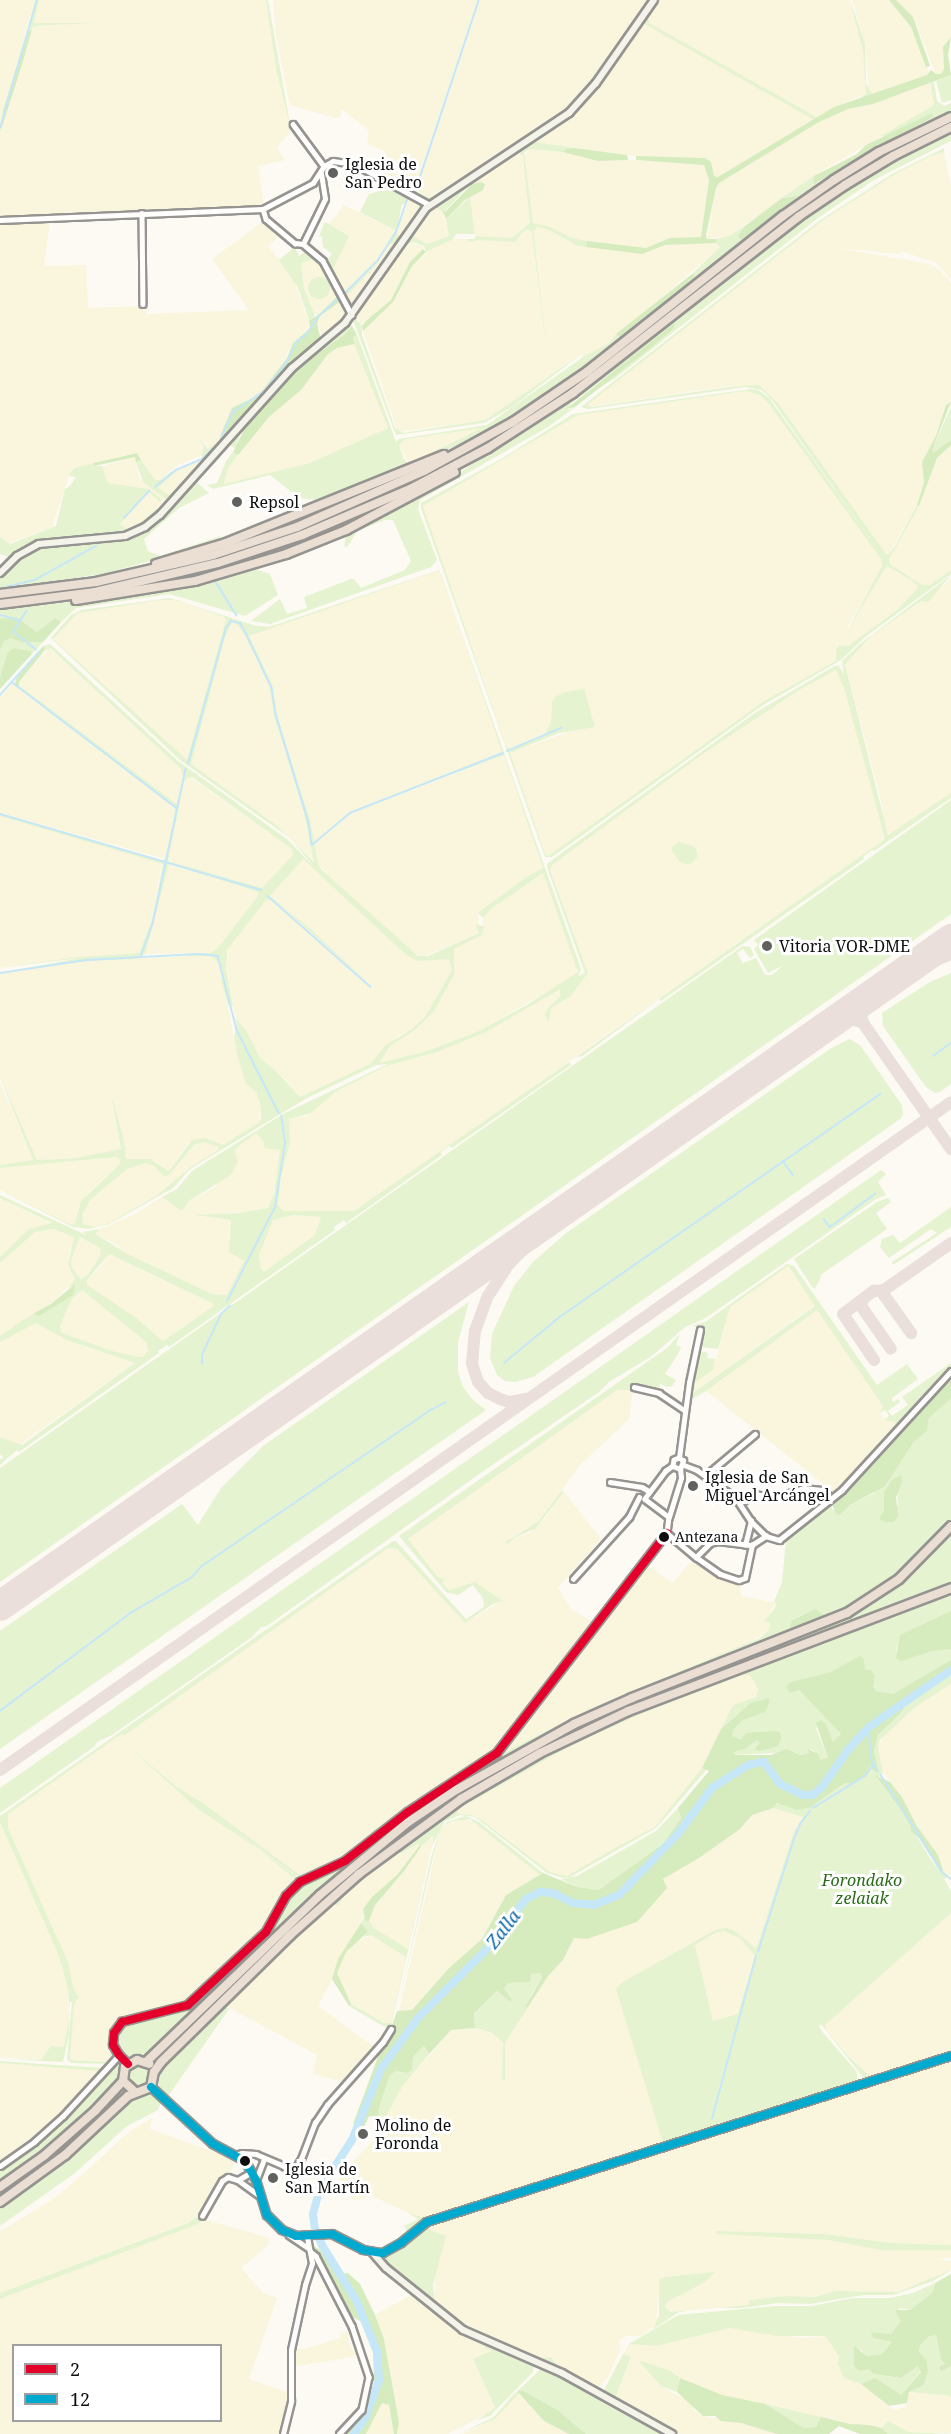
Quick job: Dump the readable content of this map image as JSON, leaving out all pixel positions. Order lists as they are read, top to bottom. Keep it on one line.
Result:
{"water":["Zalla"],"parks":["Forondako zelaiak"],"places":["Iglesia de San Pedro","Repsol","Vitoria VOR-DME","Iglesia de San Miguel Arcángel","Antezana","Molino de Foronda","Iglesia de San Martín"],"lines":["transit line 2","transit line 12"],"legend":["2","12"]}
